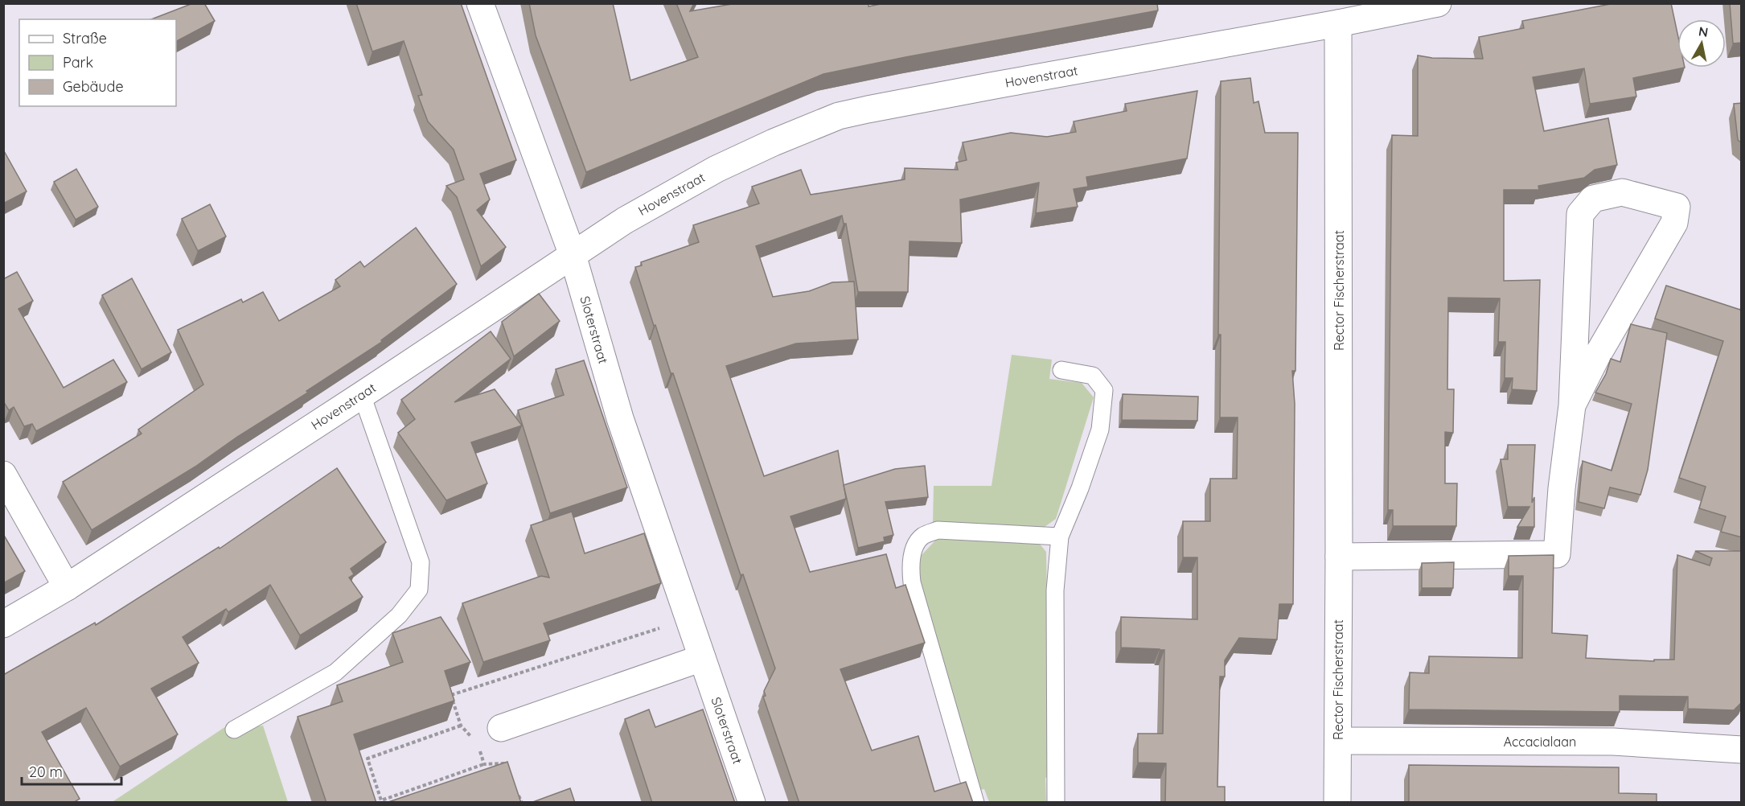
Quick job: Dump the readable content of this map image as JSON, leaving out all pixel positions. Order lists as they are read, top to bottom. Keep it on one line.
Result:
{"streets":{"street":["Hovenstraat","Rector Fischerstraat","Sloterstraat","Accacialaan"]},"crossings":[["Hovenstraat","Rector Fischerstraat"],["Hovenstraat","Sloterstraat"],["Rector Fischerstraat","Accacialaan"]],"legend":["Straße","Park","Gebäude"],"scale_bar":"20 m","north":"top"}
